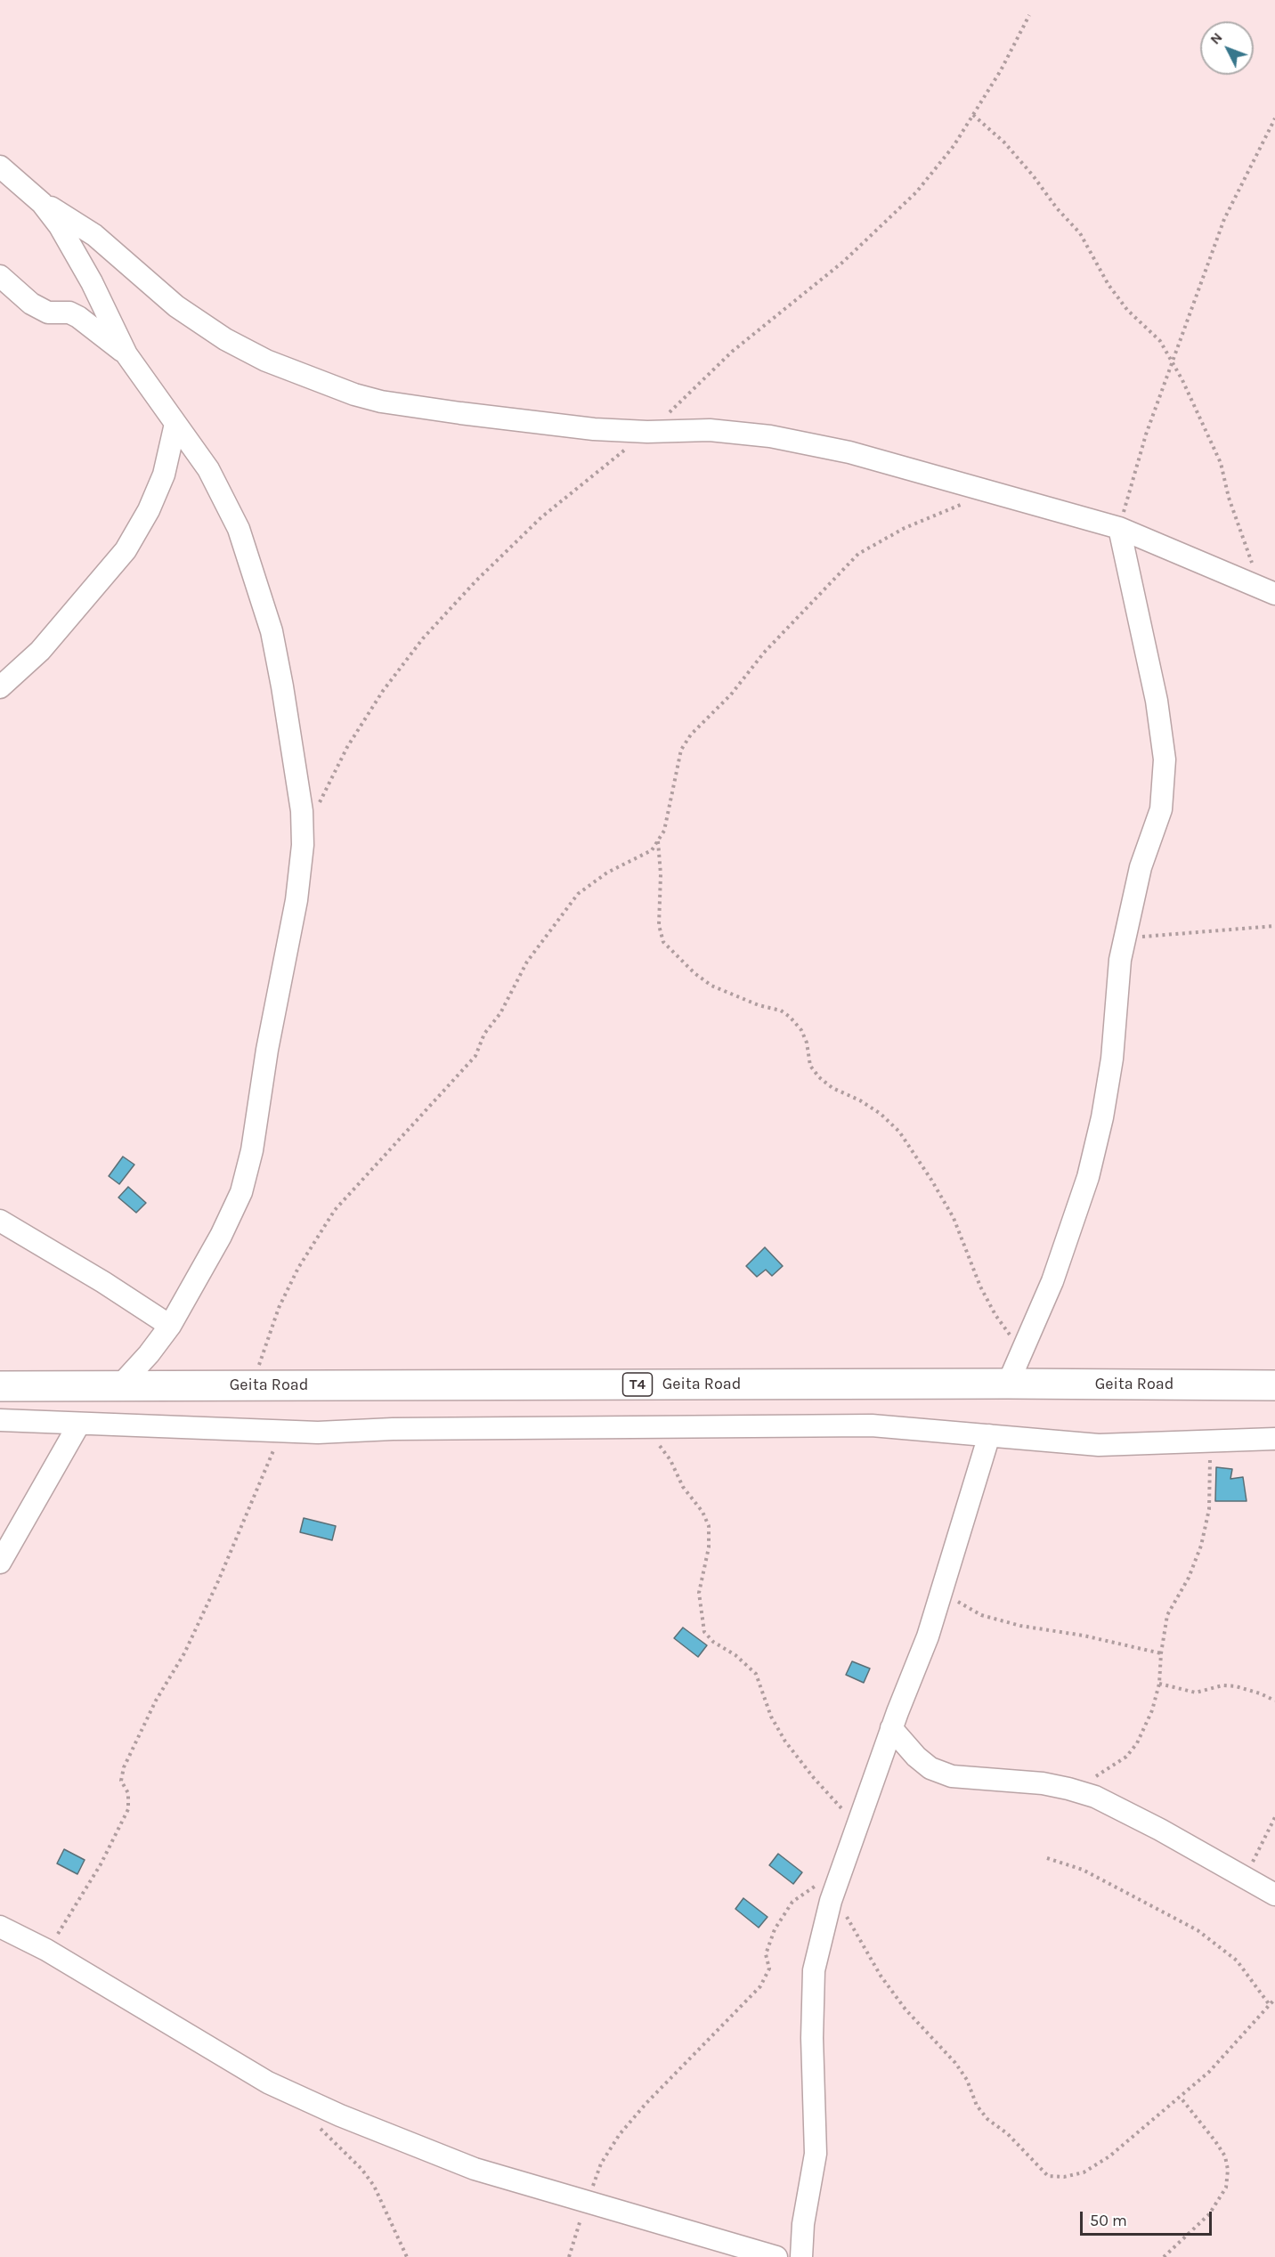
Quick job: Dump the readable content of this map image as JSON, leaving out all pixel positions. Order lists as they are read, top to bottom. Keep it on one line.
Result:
{"streets":{"highway":["T4","Geita Road"]},"scale_bar":"50 m","north":"top left"}
